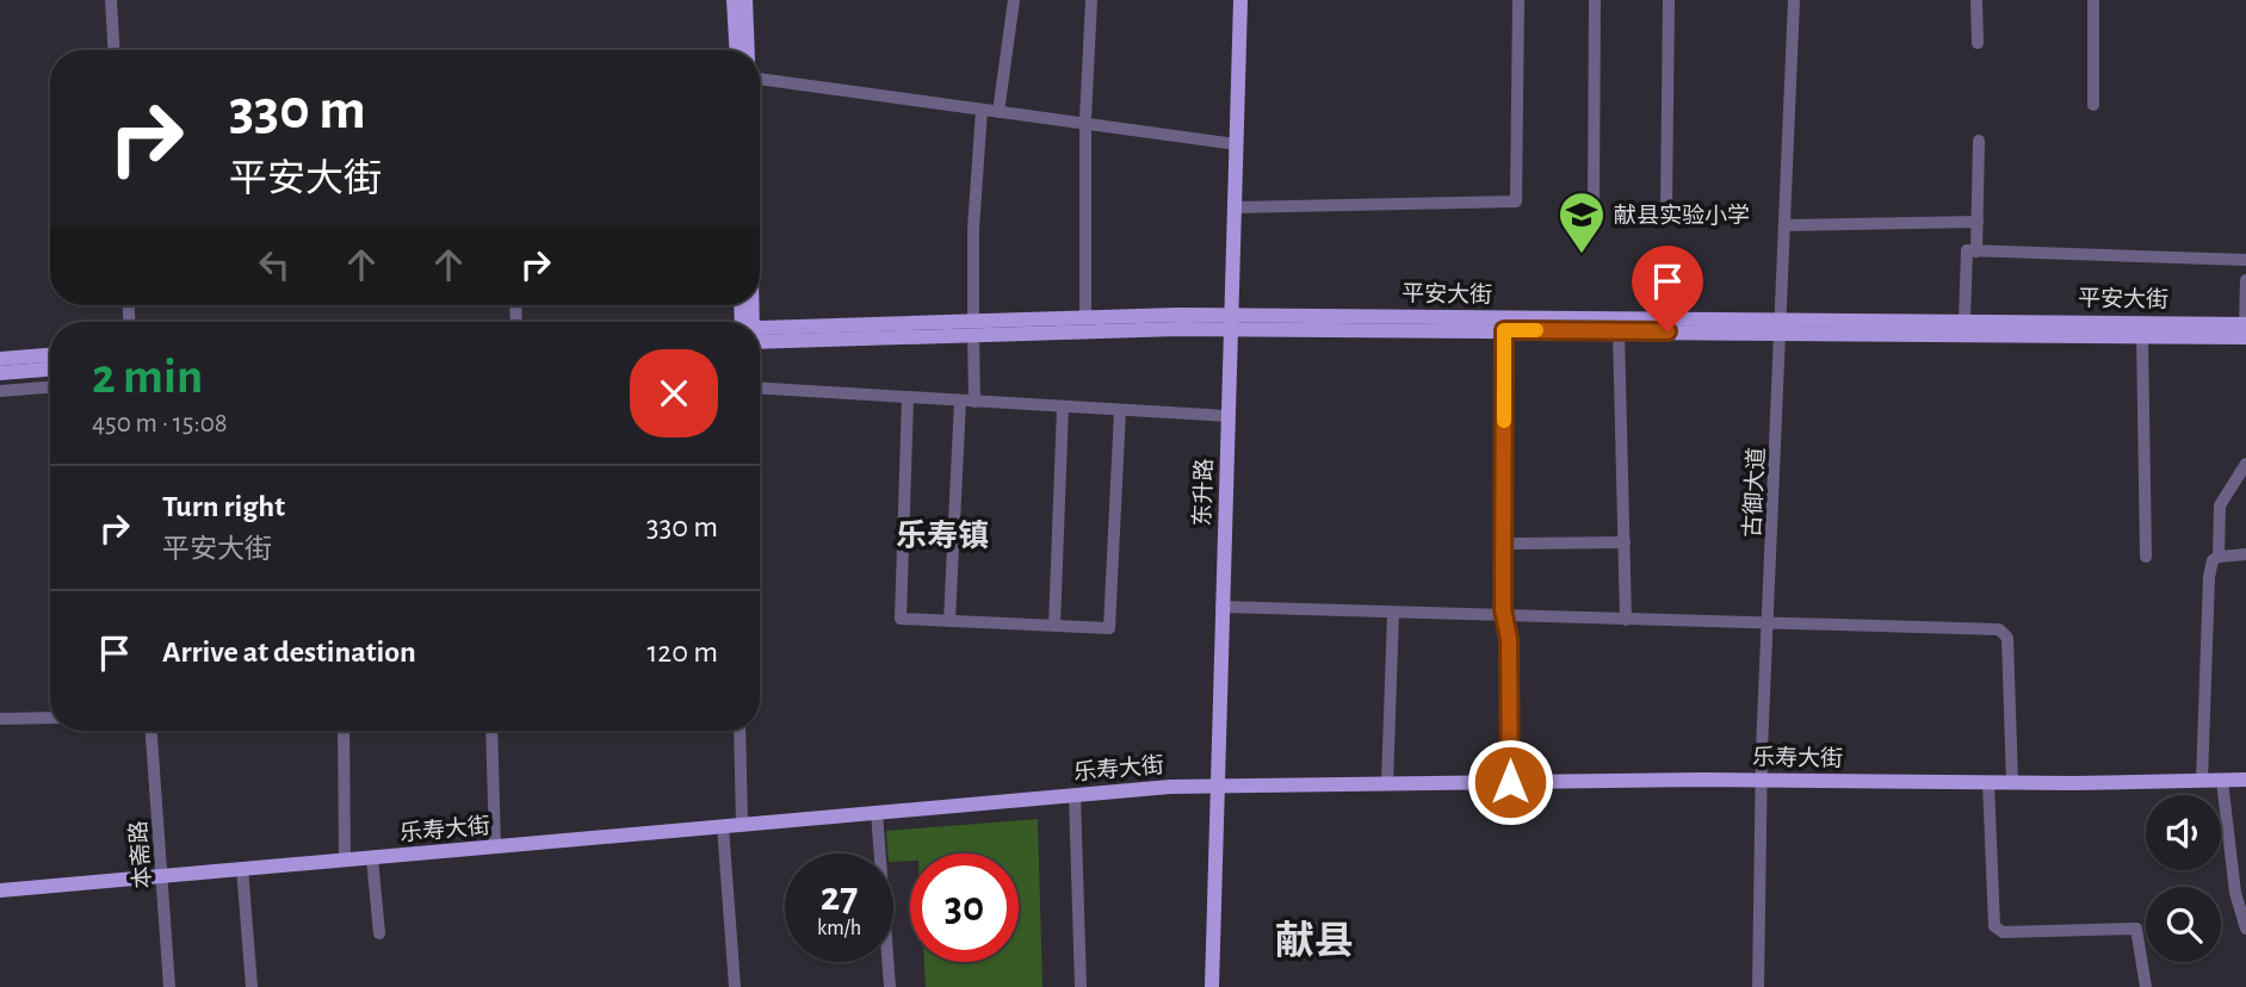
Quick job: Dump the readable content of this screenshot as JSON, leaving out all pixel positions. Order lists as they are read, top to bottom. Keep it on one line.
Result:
{"streets":{"main road":["平安大街","东升路","乐寿大街"],"street":["古御大道","本斋路"]},"crossings":[["平安大街","东升路"],["平安大街","古御大道"],["东升路","乐寿大街"],["古御大道","乐寿大街"],["乐寿大街","本斋路"]],"districts":["乐寿镇","献县"],"places":{"school or university":["献县实验小学"]},"page":{"turn":["330 m","平安大街"],"heading":["2 min","450 m · 15:08"],"list":[{"name":"Turn right","note":"平安大街","value":"330 m"},{"name":"Arrive at destination","value":"120 m"}],"speed":"27 km/h","limit":"30"}}
